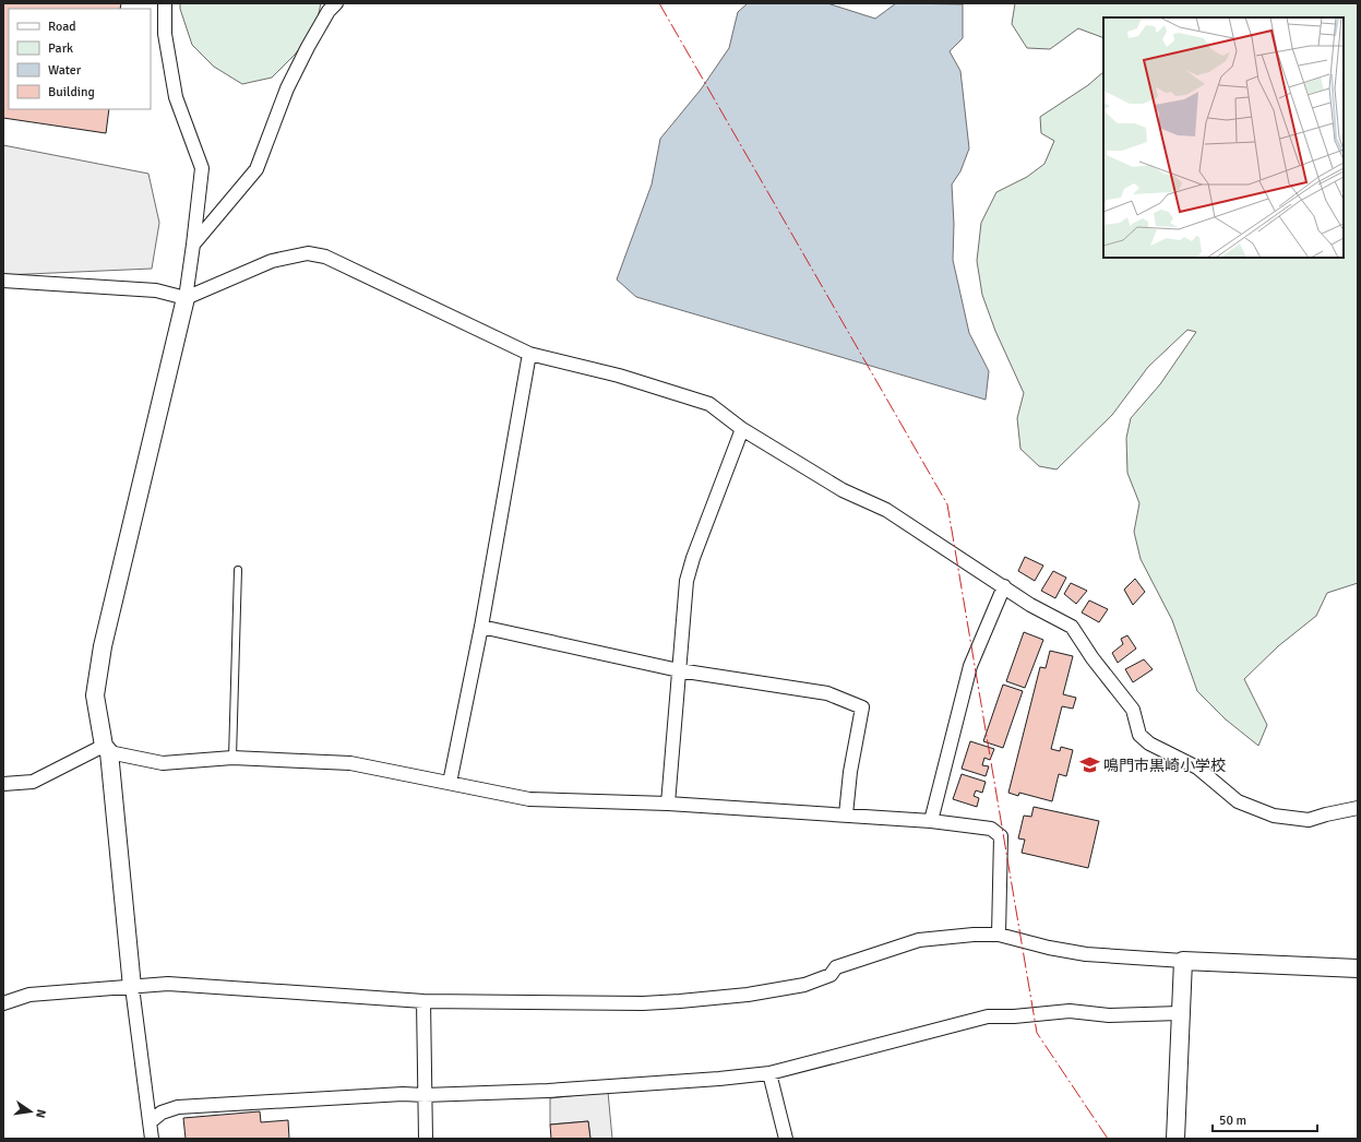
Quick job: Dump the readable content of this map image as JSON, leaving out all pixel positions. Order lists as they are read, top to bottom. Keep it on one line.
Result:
{"places":{"school or university":["鳴門市黒崎小学校"]},"legend":["Road","Park","Water","Building"],"scale_bar":"50 m","north":"right"}
